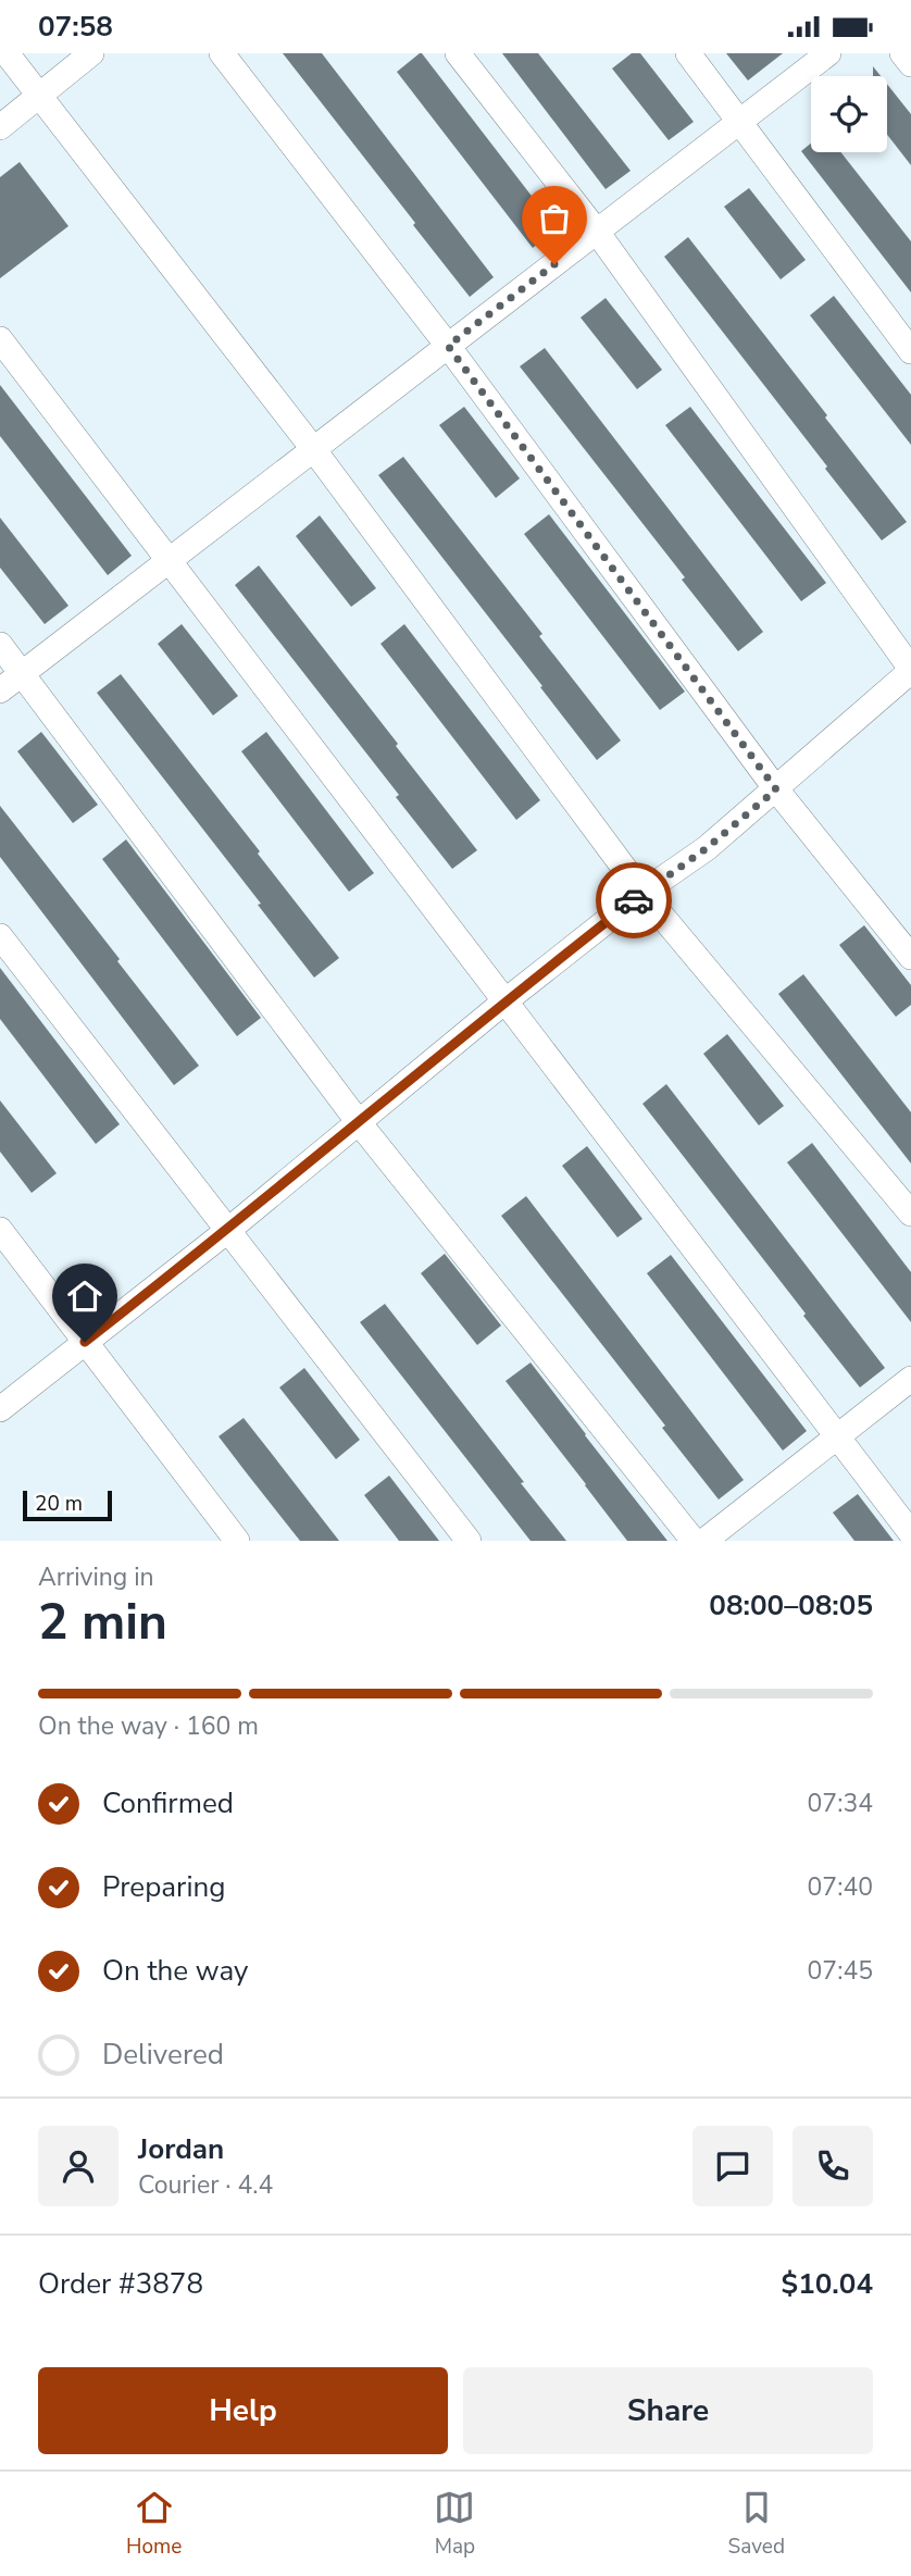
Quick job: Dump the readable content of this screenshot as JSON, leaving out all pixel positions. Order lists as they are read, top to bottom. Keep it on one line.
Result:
{"scale_bar":"20 m","page":{"status":"07:58","scale":"20 m","heading":["2 min","Arriving in","08:00–08:05"],"panel":["Jordan","Courier · 4.4","Order #3878","$10.04"],"bar":"On the way · 160 m","list":[["Confirmed","07:34"],["Preparing","07:40"],["On the way","07:45"],"Delivered"],"buttons":["Help","Share"],"tabs":["Home","Map","Saved"]}}
